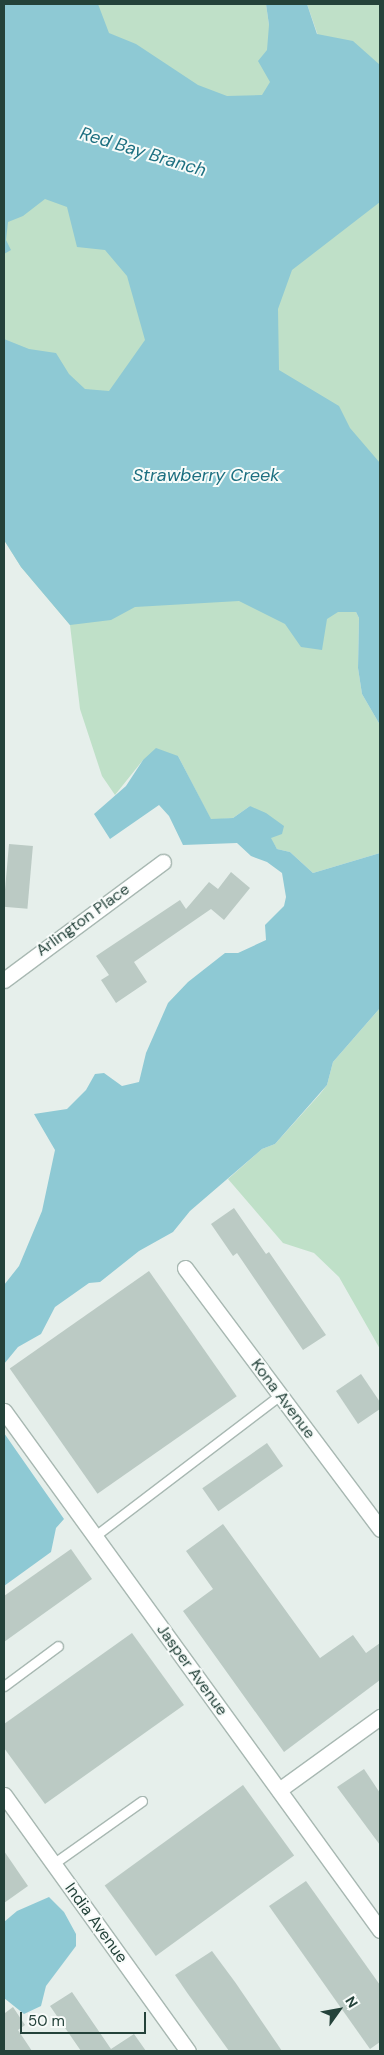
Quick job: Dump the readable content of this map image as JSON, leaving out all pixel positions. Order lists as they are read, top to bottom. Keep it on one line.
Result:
{"streets":{"street":["Arlington Place","Kona Avenue","Jasper Avenue","India Avenue"]},"water":["Red Bay Branch","Strawberry Creek"],"scale_bar":"50 m","north":"top right"}
